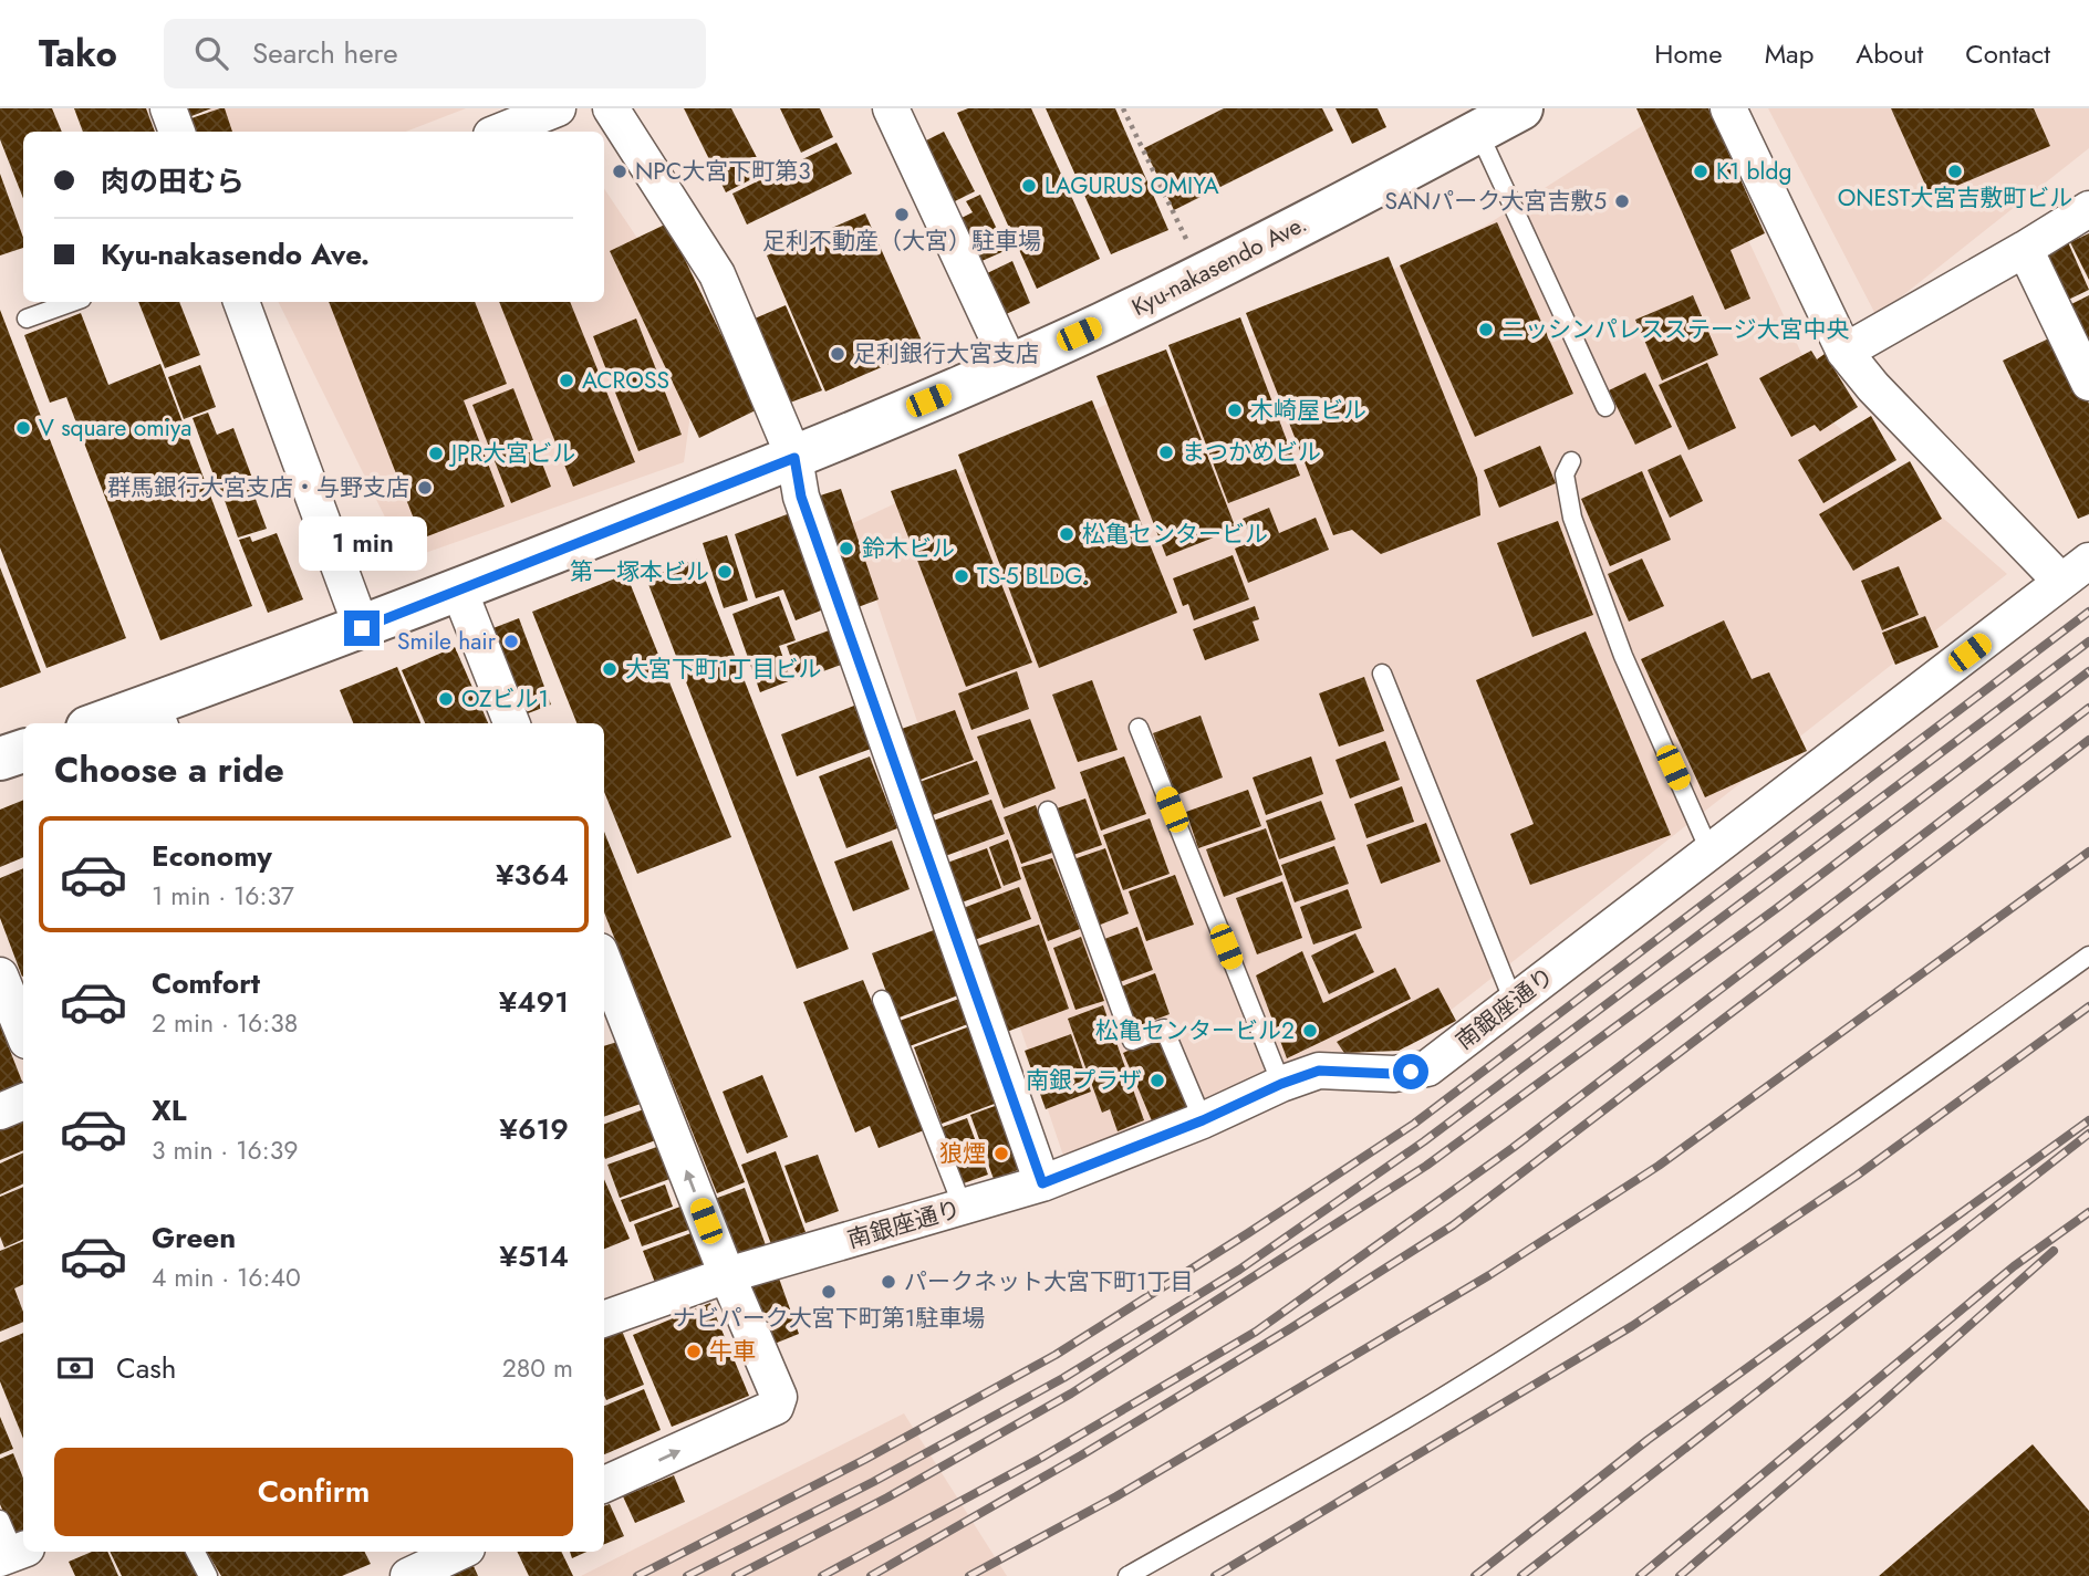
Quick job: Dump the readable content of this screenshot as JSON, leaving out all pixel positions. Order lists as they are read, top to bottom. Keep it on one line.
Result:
{"streets":{"main road":["Kyu-nakasendo Ave."],"street":["南銀座通り"]},"places":["NPC大宮下町第3","K1 bldg","ONEST大宮吉敷町ビル","LAGURUS OMIYA","SANパーク大宮吉敷5","足利不動産（大宮）駐車場","ニッシンパレスステージ大宮中央","足利銀行大宮支店","ACROSS","木崎屋ビル","V square omiya","まつかめビル","JPR大宮ビル","群馬銀行大宮支店・与野支店","松亀センタービル","鈴木ビル","第一塚本ビル","TS-5 BLDG.","Smile hair","大宮下町1丁目ビル","OZビル1","松亀センタービル2","南銀プラザ","狼煙","パークネット大宮下町1丁目","ナビパーク大宮下町第1駐車場","牛車"],"page":{"header":"Tako","search":"Search here","nav":["Home","Map","About","Contact"],"banner":["肉の田むら","Kyu-nakasendo Ave."],"bubble":"1 min","heading":"Choose a ride","list":[{"name":"Economy","note":"1 min · 16:37","value":"¥364"},{"name":"Comfort","note":"2 min · 16:38","value":"¥491"},{"name":"XL","note":"3 min · 16:39","value":"¥619"},{"name":"Green","note":"4 min · 16:40","value":"¥514"}],"pay":["Cash","280 m"],"buttons":"Confirm"}}
